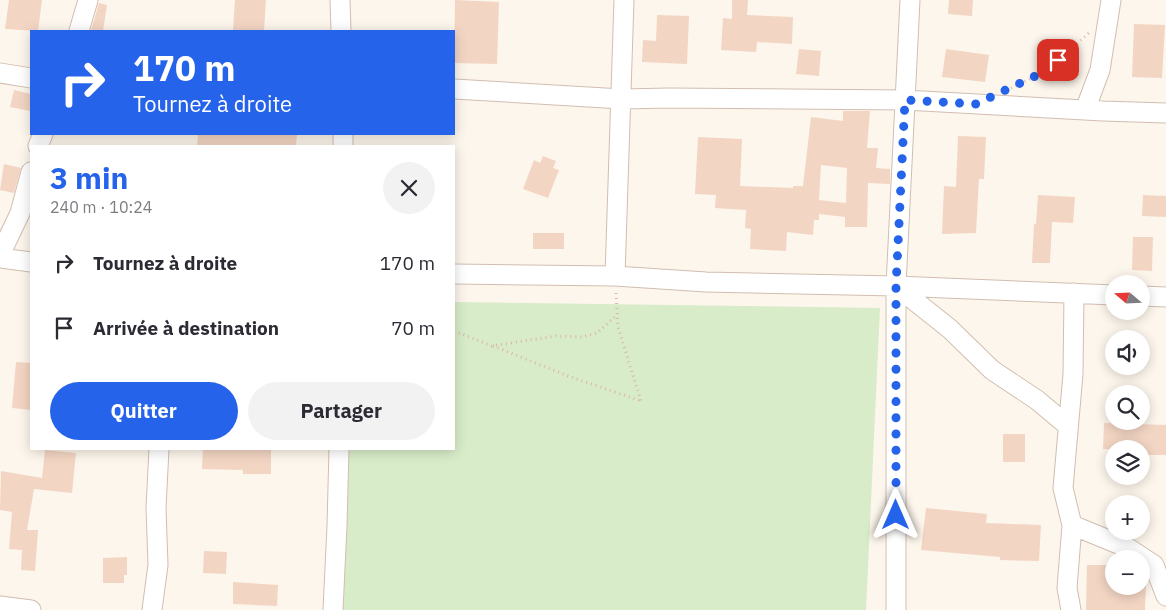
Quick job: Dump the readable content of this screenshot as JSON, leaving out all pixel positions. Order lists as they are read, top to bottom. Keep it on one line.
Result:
{"north":"left","page":{"turn":["170 m","Tournez à droite"],"heading":["3 min","240 m · 10:24"],"list":[{"name":"Tournez à droite","value":"170 m"},{"name":"Arrivée à destination","value":"70 m"}],"map_buttons":["+","−"],"buttons":["Quitter","Partager"]}}
